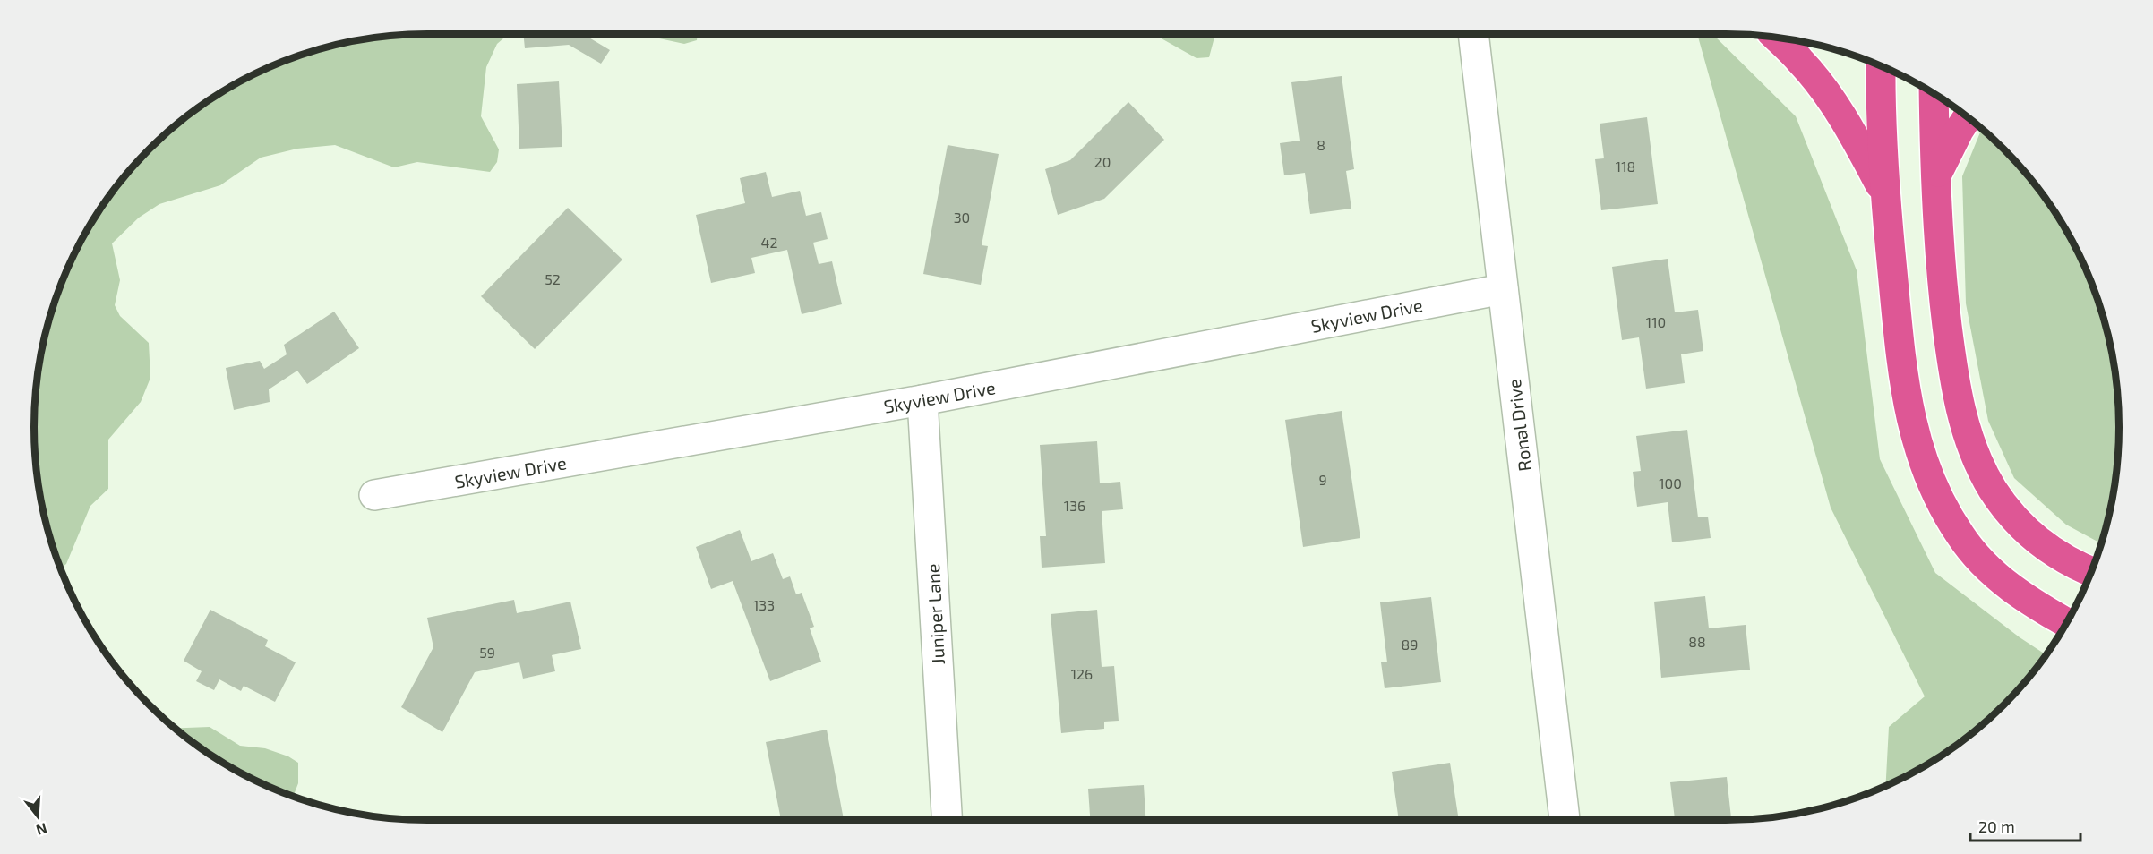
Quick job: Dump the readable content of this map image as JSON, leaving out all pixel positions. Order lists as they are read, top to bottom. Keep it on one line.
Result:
{"streets":{"street":["Skyview Drive","Ronal Drive","Juniper Lane"]},"crossings":[["Skyview Drive","Ronal Drive"],["Skyview Drive","Juniper Lane"]],"house_numbers":["8","20","118","30","42","52","110","9","100","136","133","88","89","59","126"],"scale_bar":"20 m","north":"bottom"}
